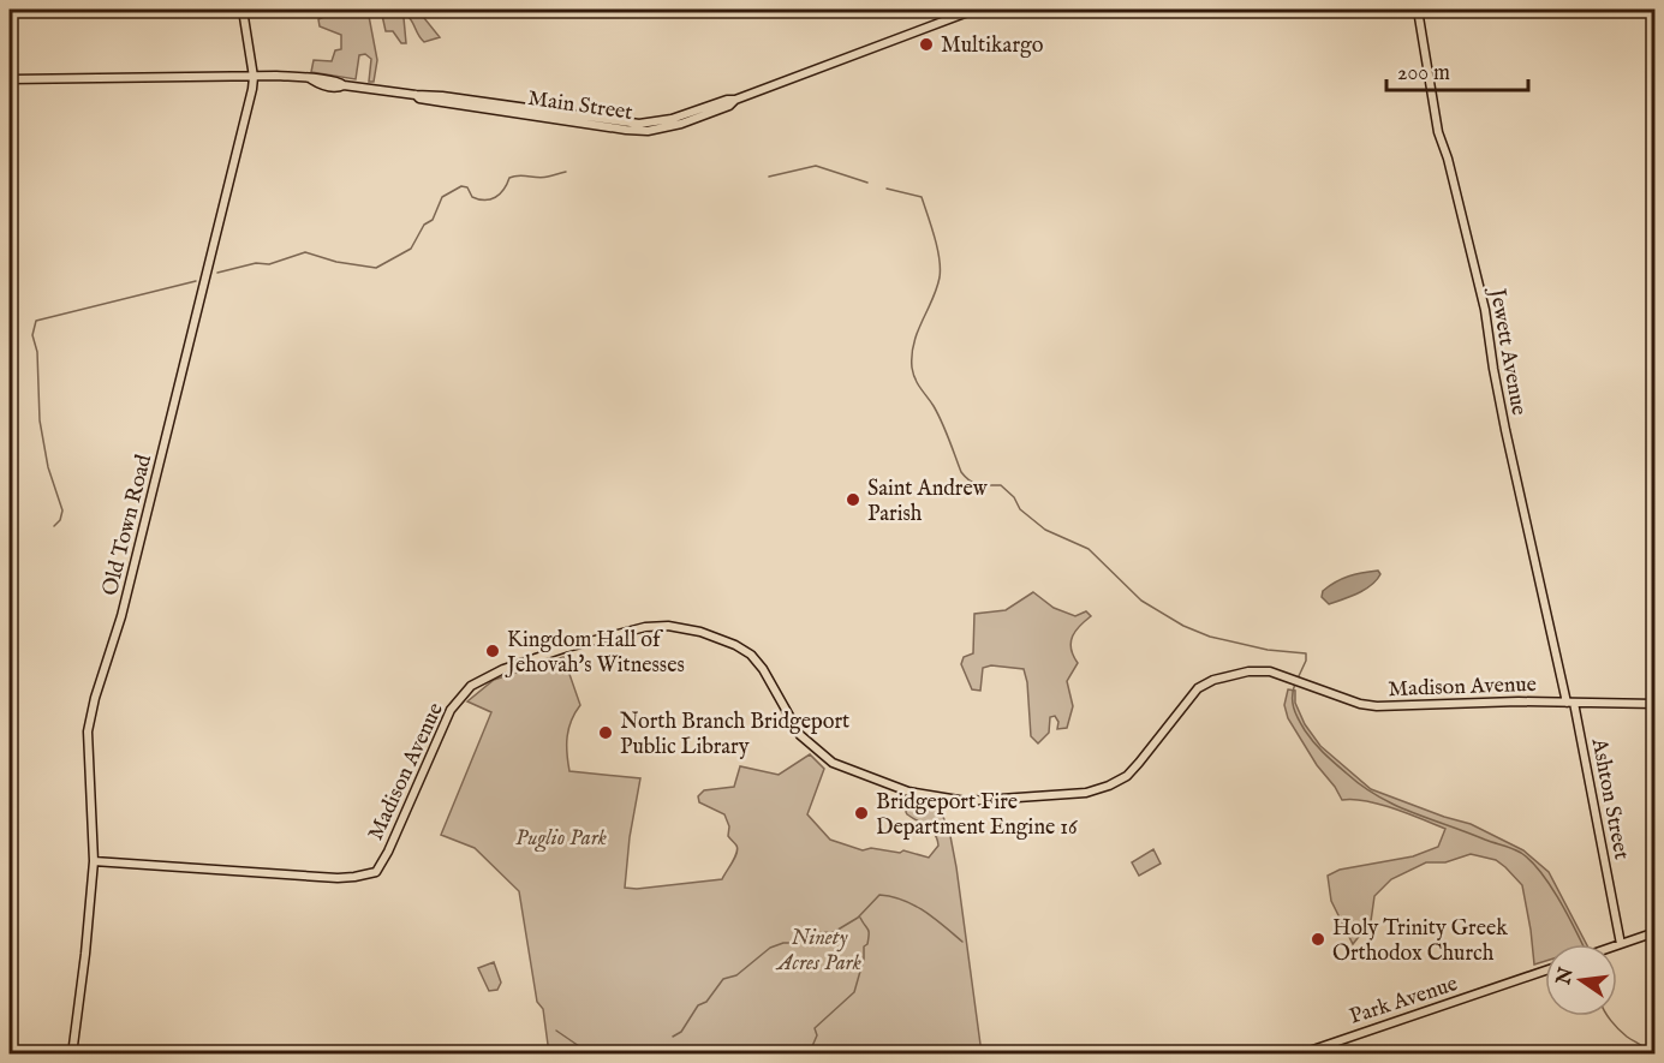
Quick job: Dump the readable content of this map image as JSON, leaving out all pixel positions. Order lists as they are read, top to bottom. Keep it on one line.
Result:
{"streets":{"main road":["Main Street","Jewett Avenue","Old Town Road","Madison Avenue","Ashton Street","Park Avenue"]},"crossings":[["Main Street","Old Town Road"],["Jewett Avenue","Madison Avenue"],["Jewett Avenue","Ashton Street"],["Old Town Road","Madison Avenue"],["Madison Avenue","Ashton Street"]],"parks":["Puglio Park","Ninety Acres Park"],"places":["Multikargo","Saint Andrew Parish","Kingdom Hall of Jehovah's Witnesses","North Branch Bridgeport Public Library","Bridgeport Fire Department Engine 16","Holy Trinity Greek Orthodox Church"],"scale_bar":"200 m","north":"left"}
